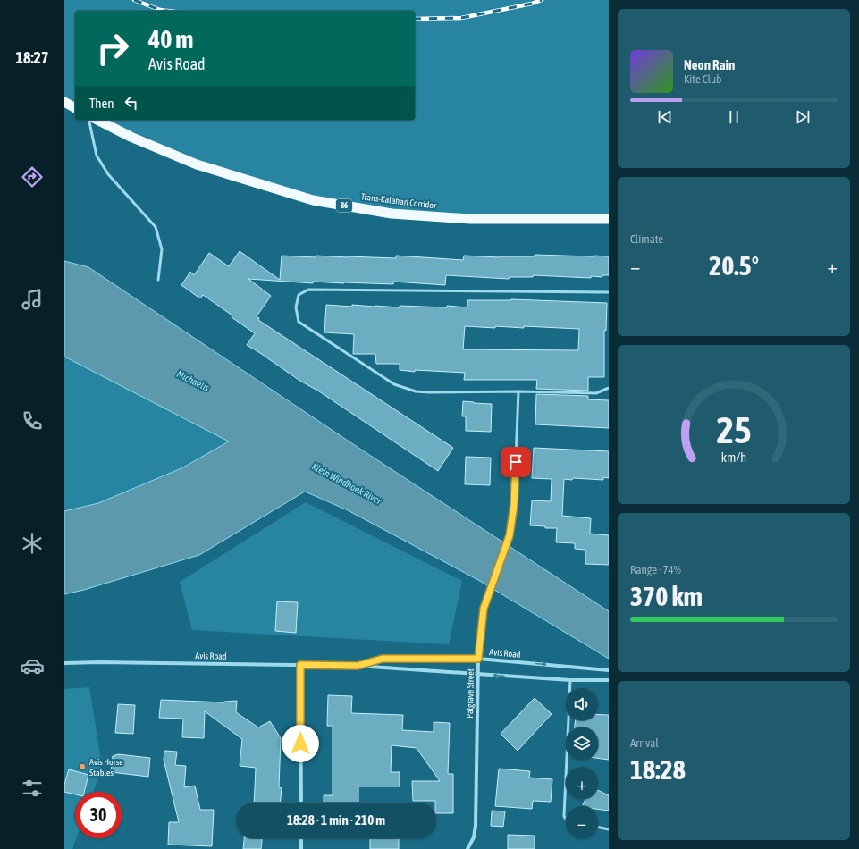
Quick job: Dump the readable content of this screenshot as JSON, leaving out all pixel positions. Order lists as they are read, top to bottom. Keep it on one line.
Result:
{"streets":{"highway":["Trans-Kalahari Corridor","B6"],"street":["Avis Road","Palgrave Street"]},"crossings":[["Avis Road","Palgrave Street"]],"water":["Michaelis","Klein Windhoek River"],"places":["Avis Horse Stables"],"page":{"tabs":"18:27","turn":["40 m","Avis Road"],"song":["Neon Rain","Kite Club"],"then":"Then","tile":["Climate",["Range · 74%","370 km"],["Arrival","18:28"]],"heat":["−","20.5°","+"],"map_buttons":["+","−"],"limit":"30","trip":"18:28 · 1 min · 210 m","gauge":["25","km/h"]}}
